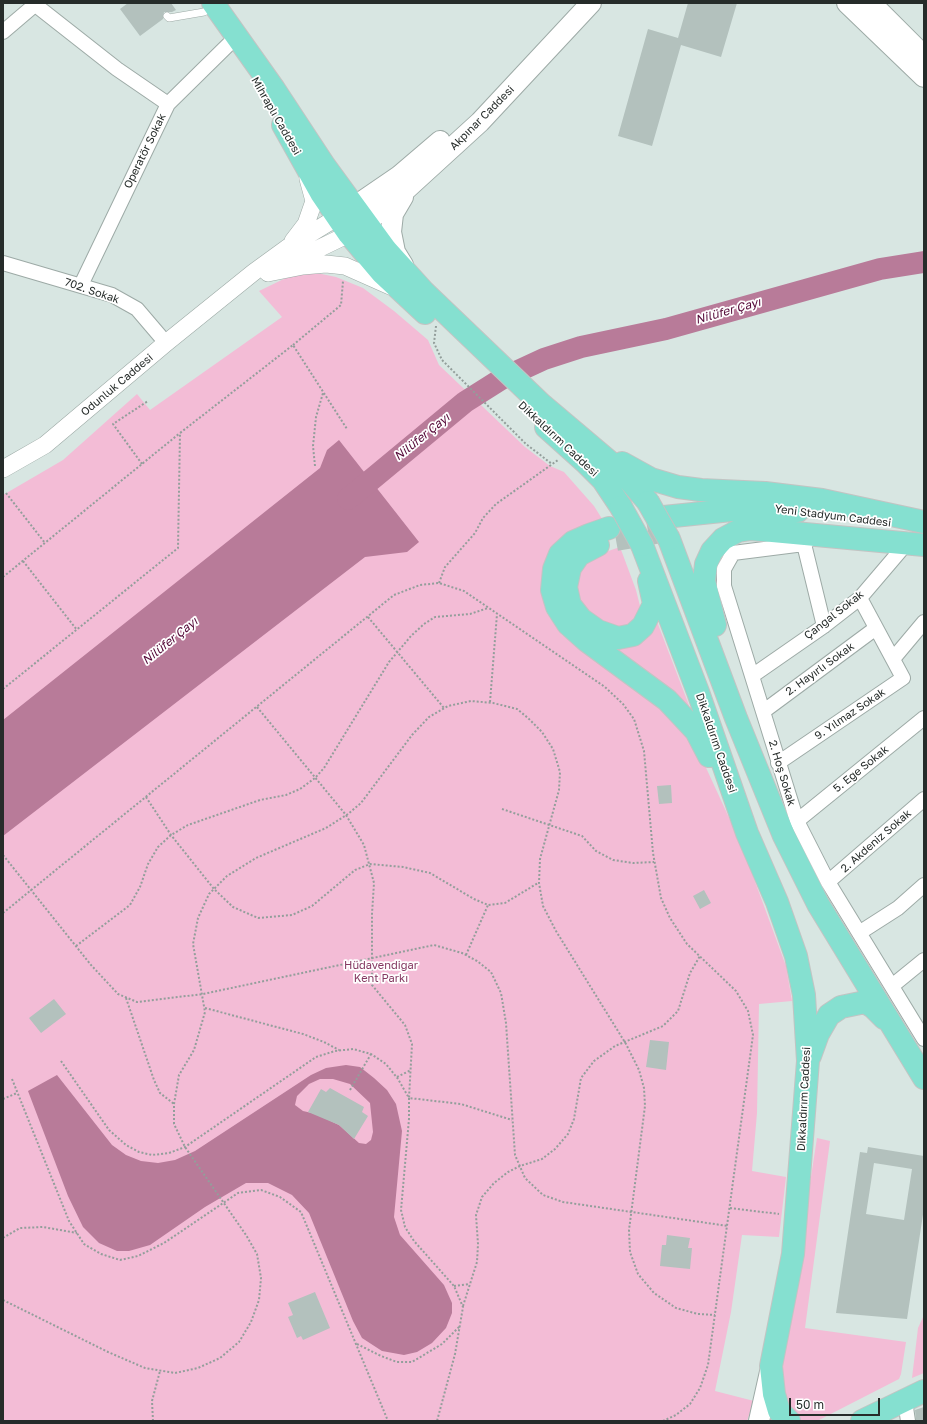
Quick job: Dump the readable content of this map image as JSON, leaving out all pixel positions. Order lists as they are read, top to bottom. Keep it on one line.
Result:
{"streets":{"main road":["Mihraplı Caddesi","Akpınar Caddesi","Dikkaldırım Caddesi","Yeni Stadyum Caddesi"],"street":["Operatör Sokak","702. Sokak","Odunluk Caddesi","Çangal Sokak","2. Hayırlı Sokak","9. Yılmaz Sokak","5. Ege Sokak","2. Hoş Sokak","2. Akdeniz Sokak"]},"crossings":[["Mihraplı Caddesi","Akpınar Caddesi"],["Mihraplı Caddesi","Dikkaldırım Caddesi"],["Akpınar Caddesi","Dikkaldırım Caddesi"],["Operatör Sokak","702. Sokak"],["702. Sokak","Odunluk Caddesi"],["Yeni Stadyum Caddesi","Çangal Sokak"],["Çangal Sokak","9. Yılmaz Sokak"],["Çangal Sokak","2. Hoş Sokak"],["2. Hayırlı Sokak","9. Yılmaz Sokak"],["2. Hayırlı Sokak","2. Hoş Sokak"],["9. Yılmaz Sokak","2. Hoş Sokak"],["5. Ege Sokak","2. Hoş Sokak"],["2. Hoş Sokak","2. Akdeniz Sokak"]],"water":["Nilüfer Çayı"],"parks":["Hüdavendigar Kent Parkı"],"scale_bar":"50 m"}
